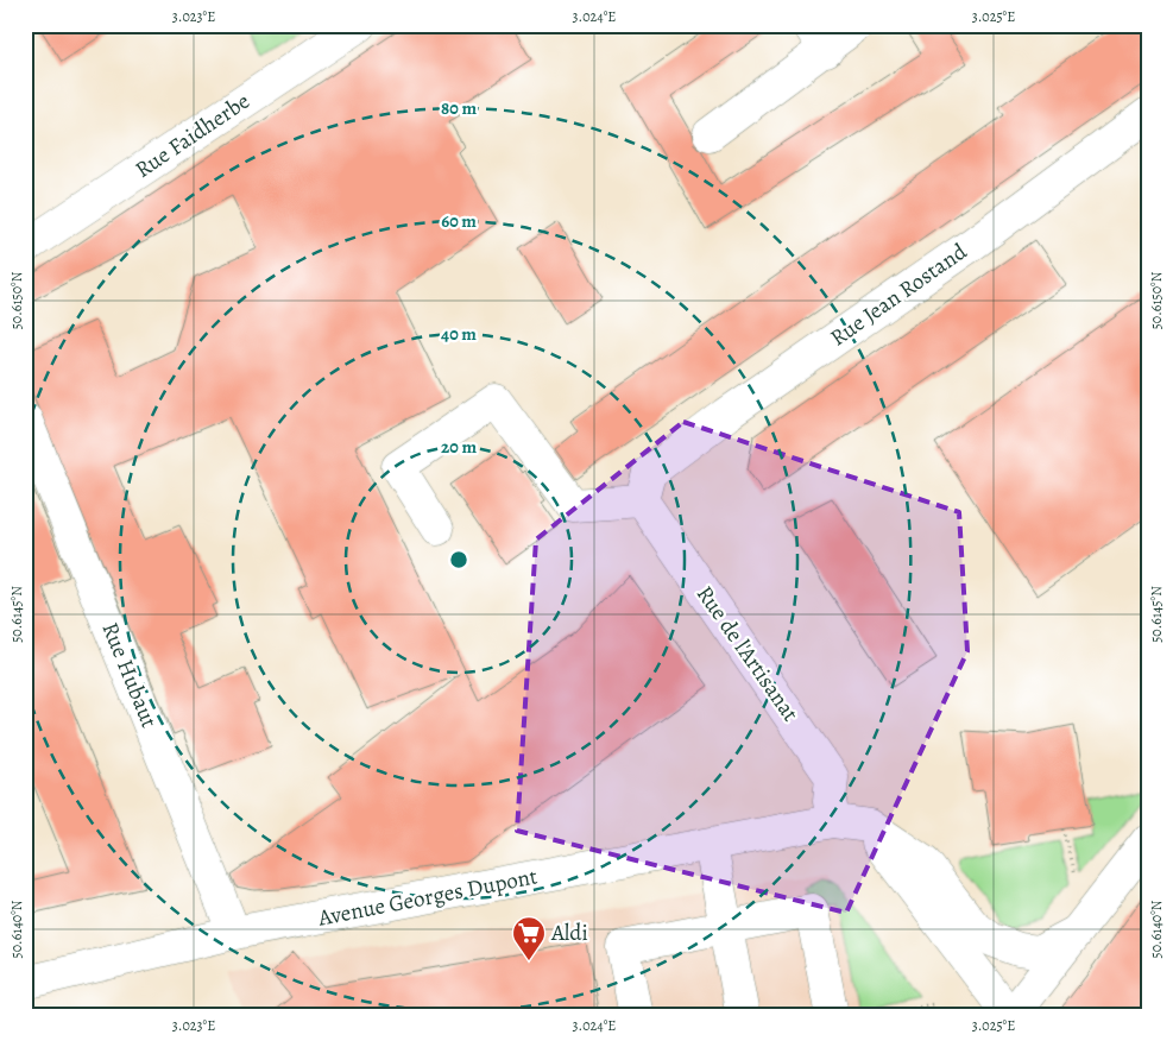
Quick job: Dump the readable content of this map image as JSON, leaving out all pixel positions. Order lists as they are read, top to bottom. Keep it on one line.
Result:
{"streets":{"street":["Rue Faidherbe","Rue Jean Rostand","Rue de l'Artisanat","Rue Hubaut","Avenue Georges Dupont"]},"crossings":[["Rue Jean Rostand","Rue de l'Artisanat"],["Rue de l'Artisanat","Avenue Georges Dupont"],["Rue Hubaut","Avenue Georges Dupont"]],"places":{"supermarket":["Aldi"]},"coordinates":["3.023°E","3.024°E","3.025°E","50.6150°N","50.6145°N","50.6140°N"],"rings":["80 m","60 m","40 m","20 m"]}
